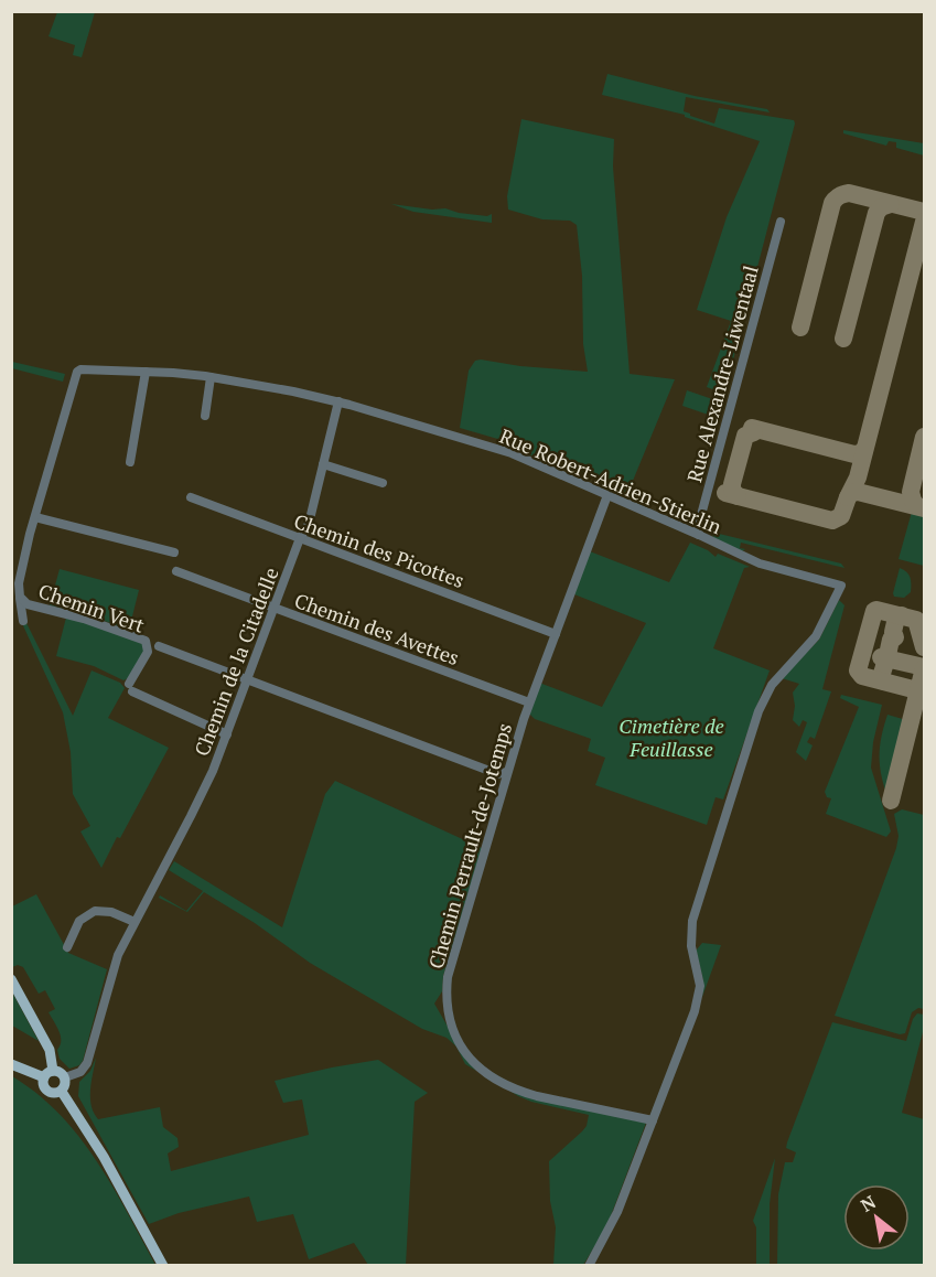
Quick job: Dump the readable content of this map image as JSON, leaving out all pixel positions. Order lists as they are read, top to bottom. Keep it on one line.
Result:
{"streets":{"street":["Rue Alexandre-Liwentaal","Rue Robert-Adrien-Stierlin","Chemin des Picottes","Chemin Vert","Chemin des Avettes","Chemin de la Citadelle","Chemin Perrault-de-Jotemps"]},"crossings":[["Rue Alexandre-Liwentaal","Rue Robert-Adrien-Stierlin"],["Rue Robert-Adrien-Stierlin","Chemin Vert"],["Rue Robert-Adrien-Stierlin","Chemin de la Citadelle"],["Rue Robert-Adrien-Stierlin","Chemin Perrault-de-Jotemps"],["Chemin des Picottes","Chemin de la Citadelle"],["Chemin des Picottes","Chemin Perrault-de-Jotemps"],["Chemin Vert","Chemin de la Citadelle"],["Chemin des Avettes","Chemin de la Citadelle"],["Chemin des Avettes","Chemin Perrault-de-Jotemps"]],"parks":["Cimetière de Feuillasse"],"north":"top left"}
